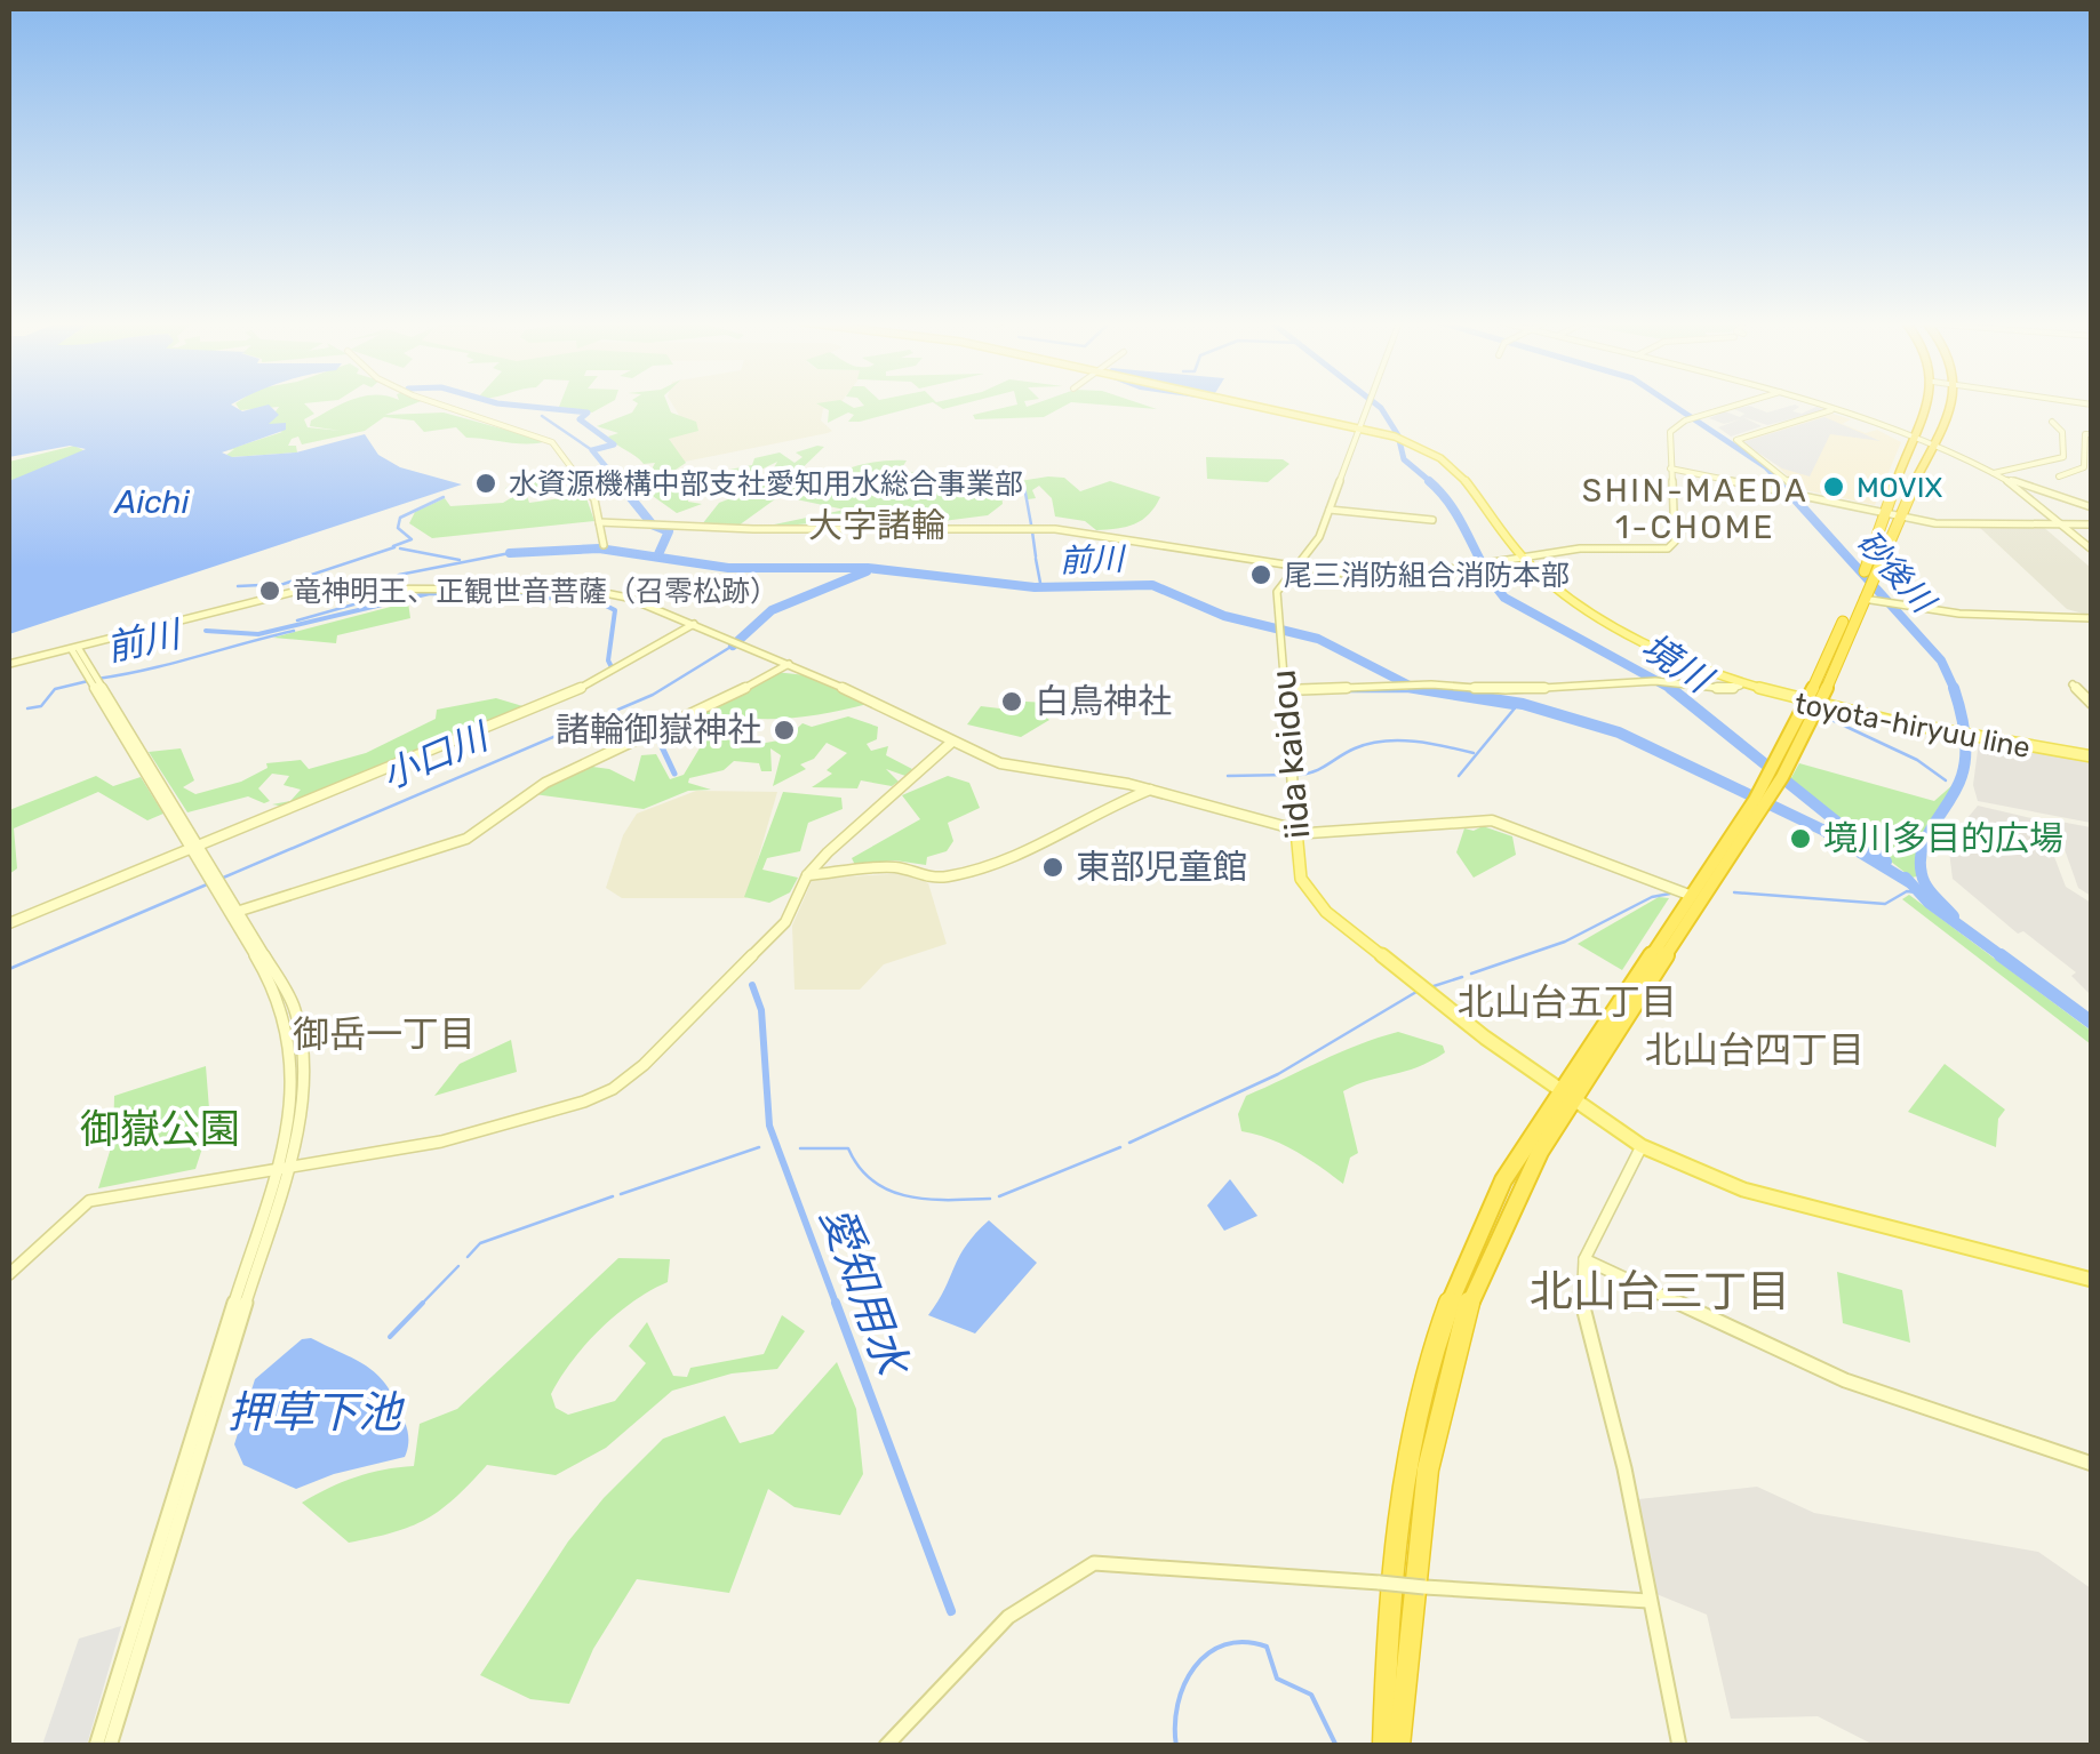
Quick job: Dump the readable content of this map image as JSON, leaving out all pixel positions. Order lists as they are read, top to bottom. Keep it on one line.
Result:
{"streets":{"main road":["toyota-hiryuu line","iida kaidou"]},"crossings":[["toyota-hiryuu line","iida kaidou"]],"districts":["SHIN-MAEDA 1-CHOME","大字諸輪","北山台五丁目","御岳一丁目","北山台四丁目","北山台三丁目"],"water":["Aichi","前川","砂後川","境川","小口川","愛知用水","押草下池"],"parks":["御嶽公園"],"places":["水資源機構中部支社愛知用水総合事業部","MOVIX","尾三消防組合消防本部","竜神明王、正観世音菩薩（召零松跡）","白鳥神社","諸輪御嶽神社","境川多目的広場","東部児童館"]}
